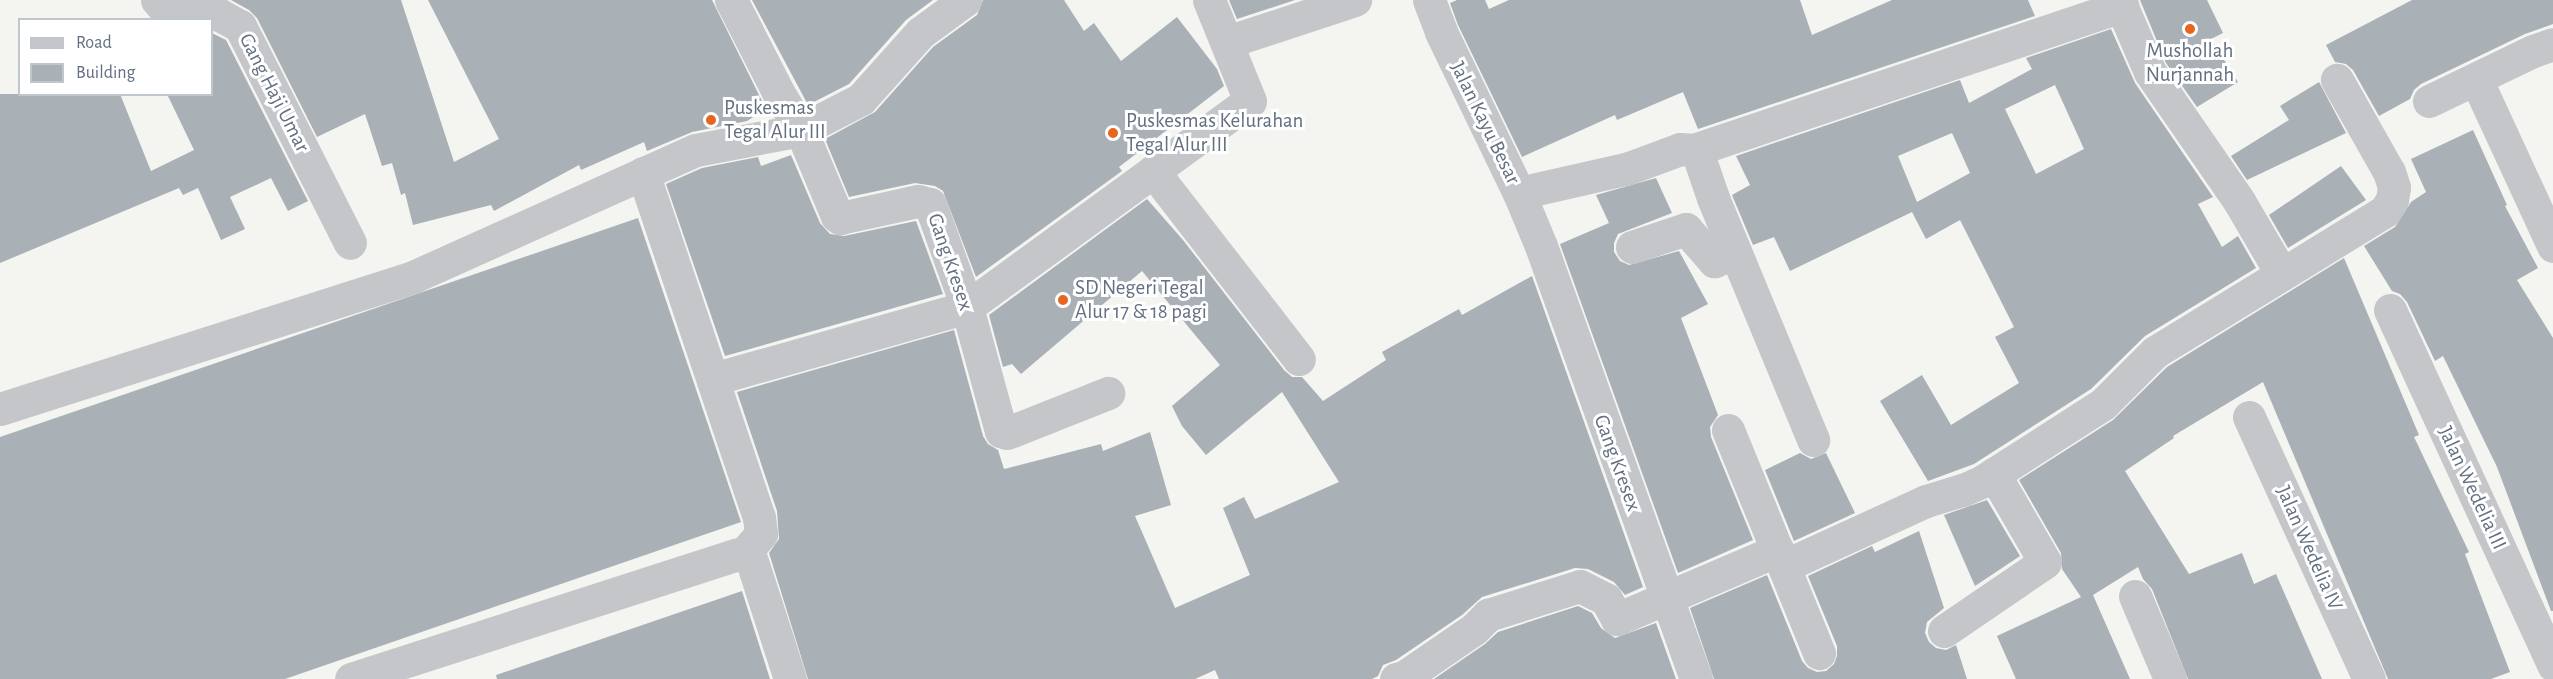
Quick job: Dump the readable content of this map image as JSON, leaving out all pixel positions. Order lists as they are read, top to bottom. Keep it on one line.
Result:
{"streets":{"street":["Gang Haji Umar","Jalan Kayu Besar","Gang Kresex","Jalan Wedelia III","Jalan Wedelia IV"]},"crossings":[["Jalan Kayu Besar","Gang Kresex"]],"places":["Mushollah Nurjannah","Puskesmas Tegal Alur III","Puskesmas Kelurahan Tegal Alur III","SD Negeri Tegal Alur 17 & 18 pagi"],"legend":["Road","Building"]}
